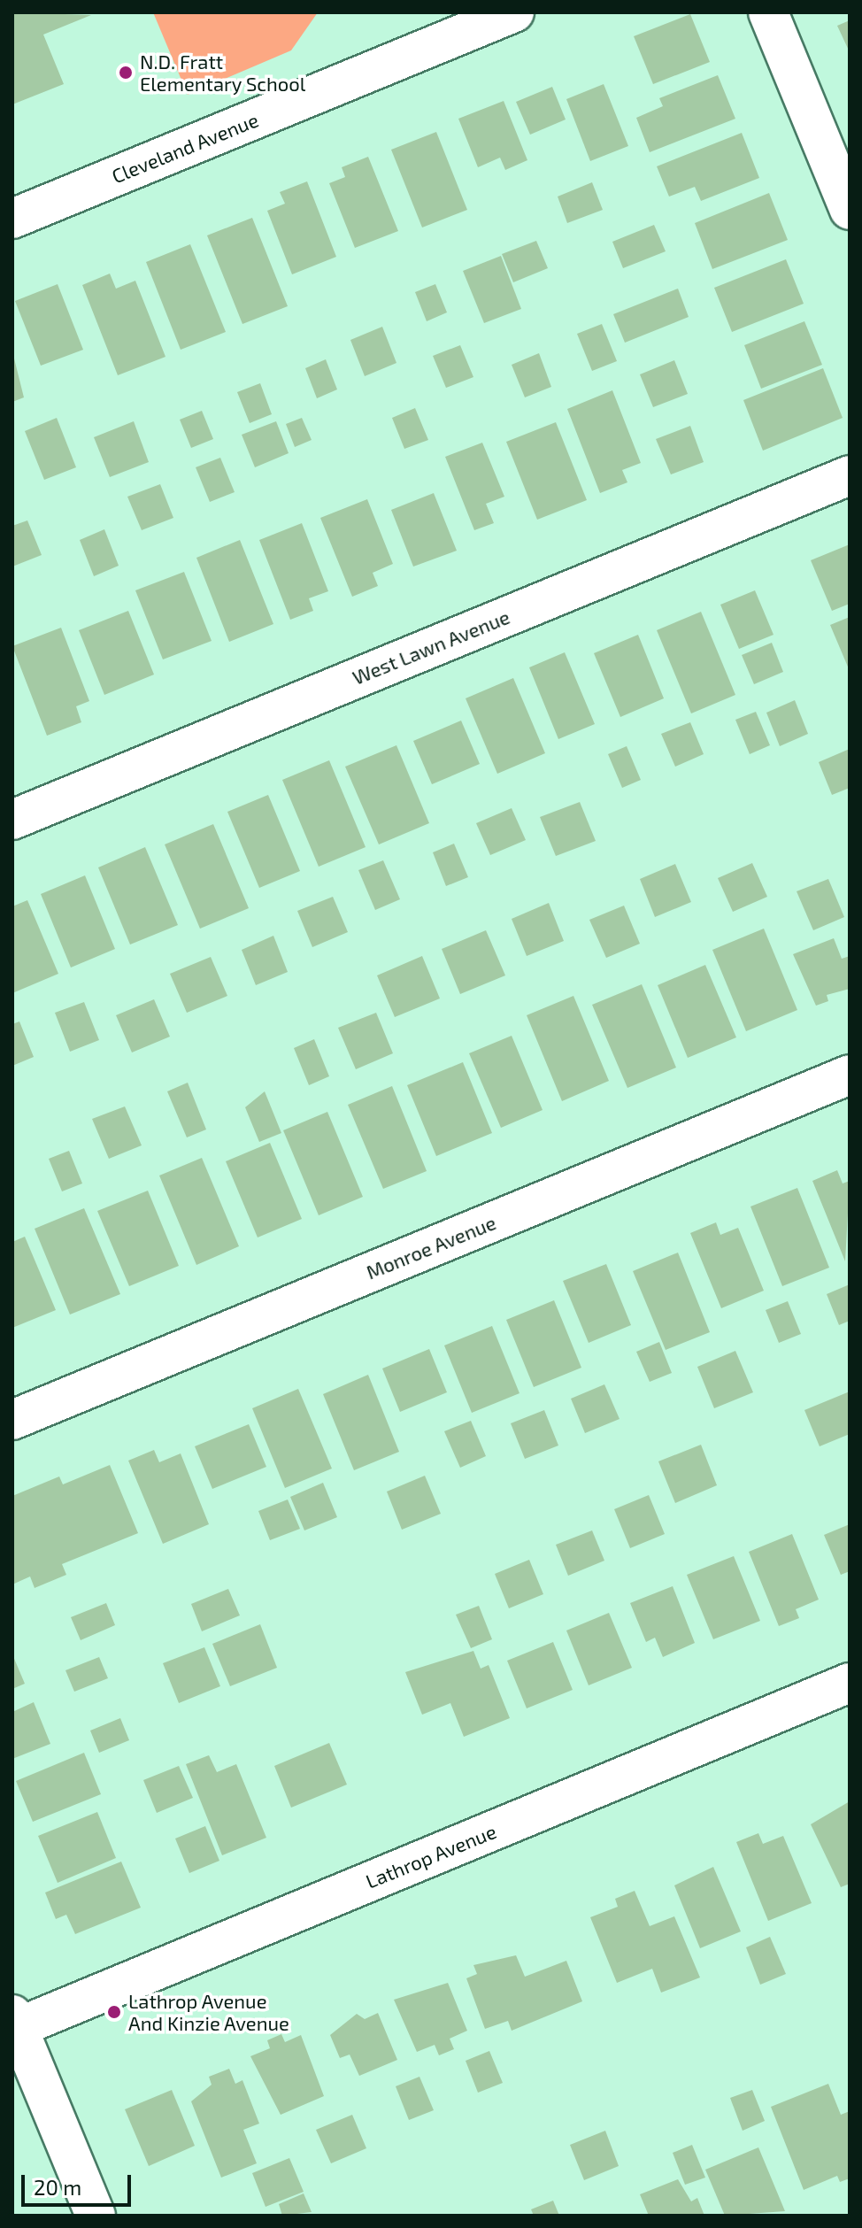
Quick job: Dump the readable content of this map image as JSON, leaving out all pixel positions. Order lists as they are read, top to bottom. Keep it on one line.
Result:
{"streets":{"street":["Cleveland Avenue","West Lawn Avenue","Monroe Avenue","Lathrop Avenue"]},"places":["N.D. Fratt Elementary School","Lathrop Avenue And Kinzie Avenue"],"scale_bar":"20 m"}
